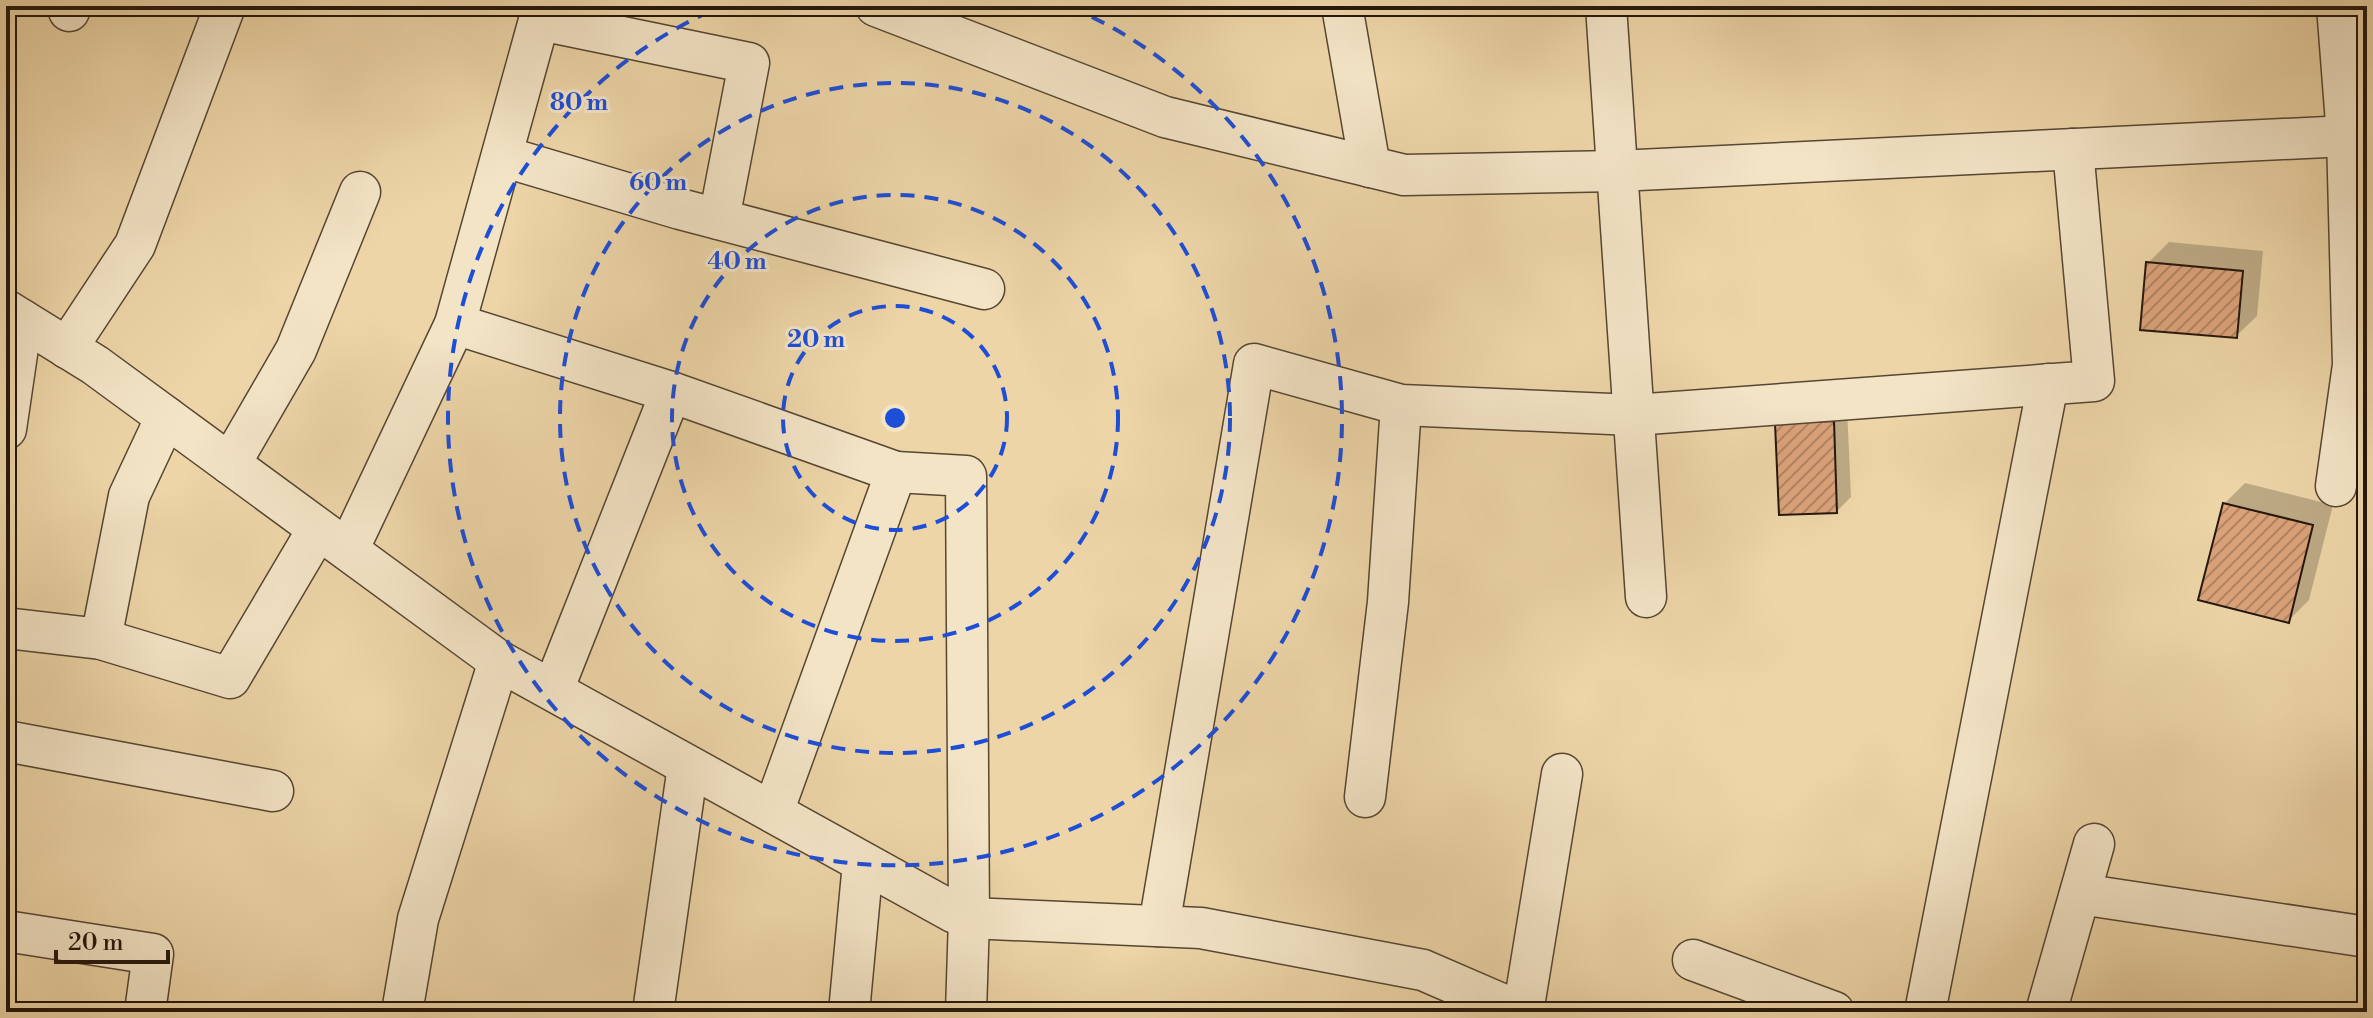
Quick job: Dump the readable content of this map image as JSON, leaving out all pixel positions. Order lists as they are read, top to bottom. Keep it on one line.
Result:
{"scale_bar":"20 m","rings":["80 m","60 m","40 m","20 m"]}
